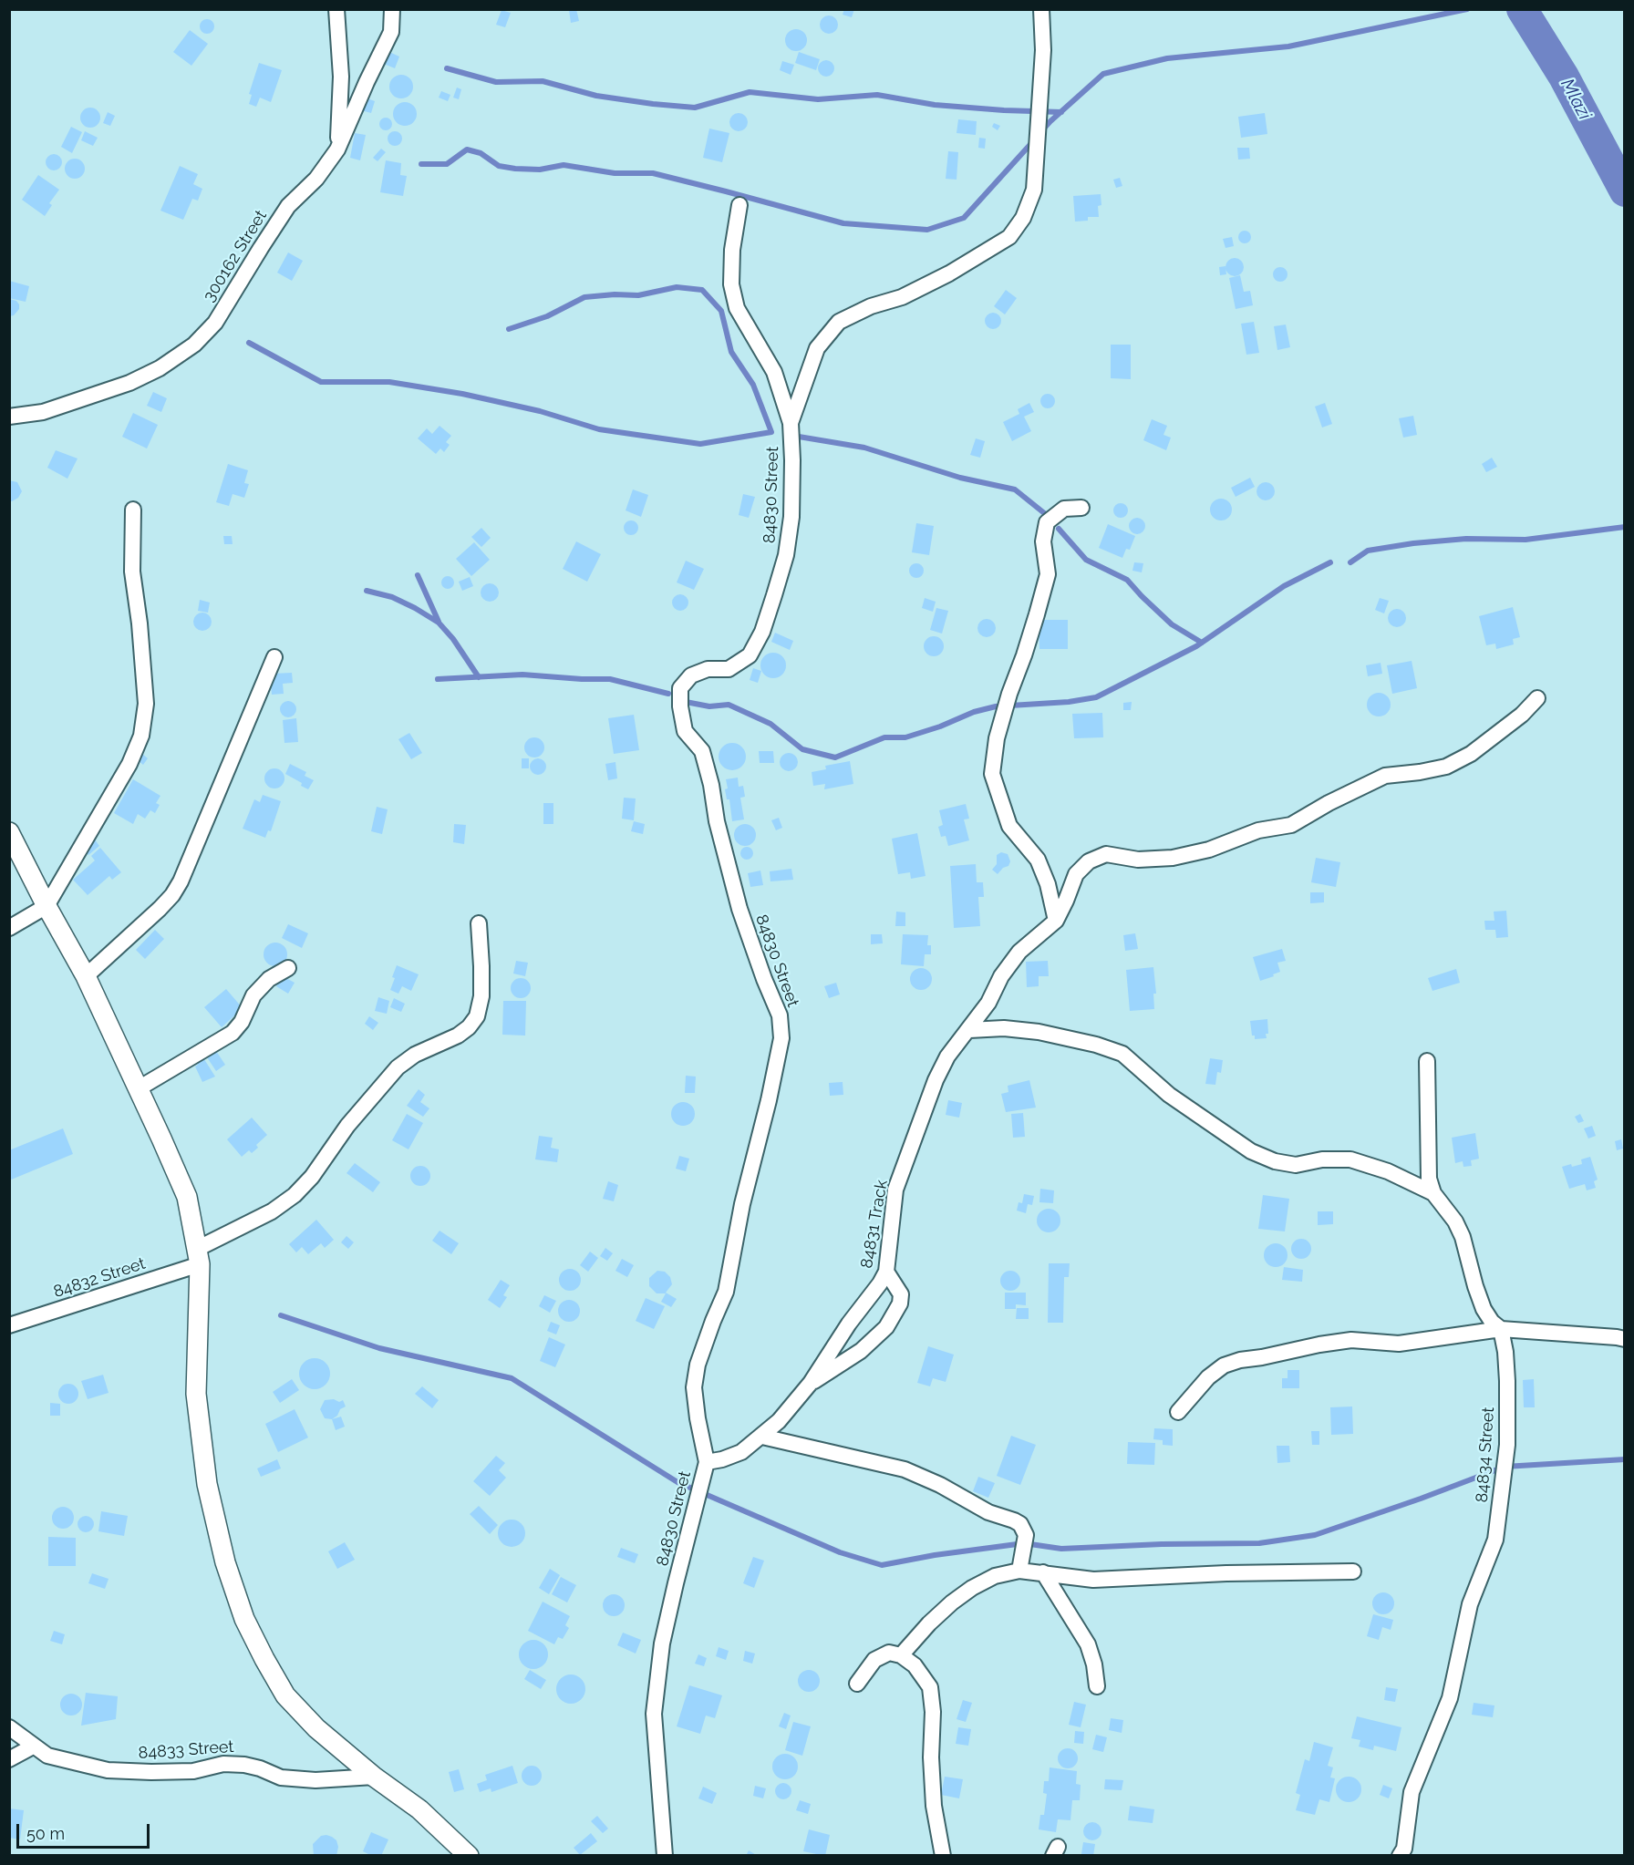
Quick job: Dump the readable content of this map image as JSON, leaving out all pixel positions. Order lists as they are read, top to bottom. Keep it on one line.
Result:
{"streets":{"street":["300162 Street","84830 Street","84831 Track","84832 Street","84834 Street","84833 Street"]},"crossings":[["84830 Street","84831 Track"]],"water":["Mlazi"],"scale_bar":"50 m"}
